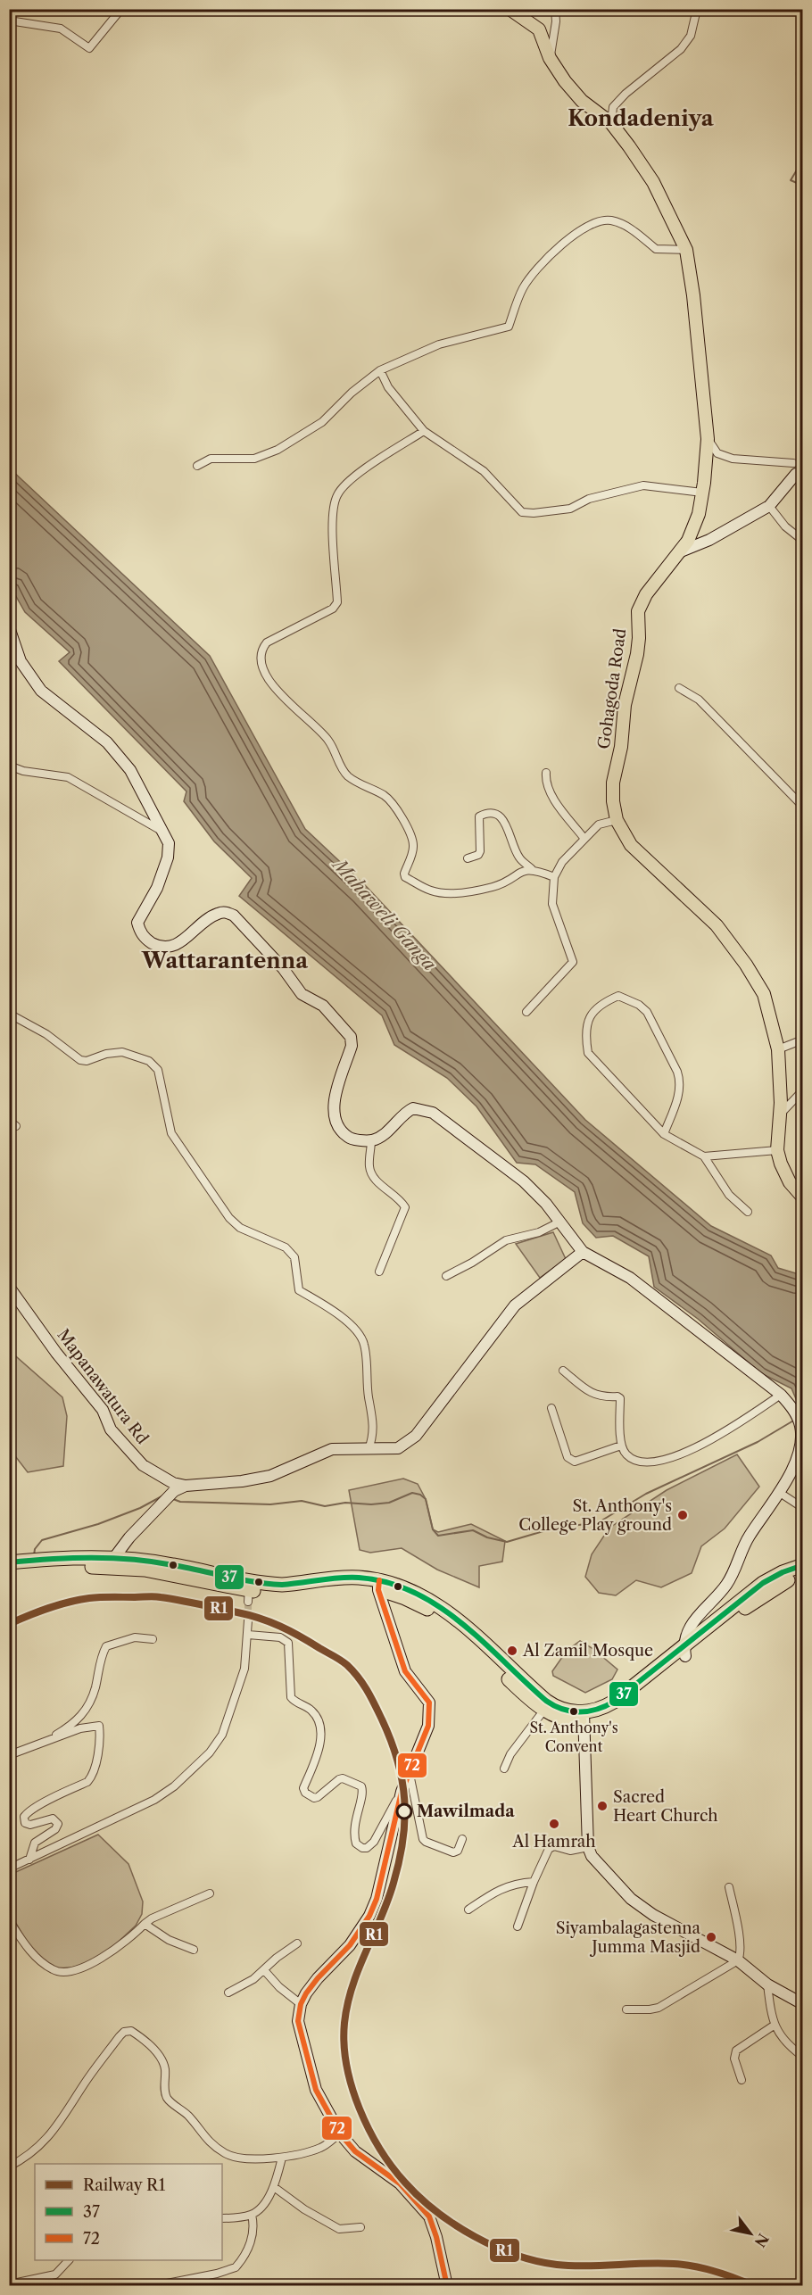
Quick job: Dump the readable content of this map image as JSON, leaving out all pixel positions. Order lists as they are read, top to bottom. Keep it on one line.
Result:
{"streets":{"main road":["Gohagoda Road"],"street":["Mapanawatura Rd"]},"districts":["Kondadeniya","Wattarantenna"],"water":["Mahaweli Ganga"],"places":["St. Anthony's College Play ground","Al Zamil Mosque","St. Anthony's Convent","Sacred Heart Church","Mawilmada","Al Hamrah","Siyambalagastenna Jumma Masjid"],"lines":["transit line 37","transit line 72","rail line R1"],"legend":["Railway R1","37","72"],"north":"bottom right"}
